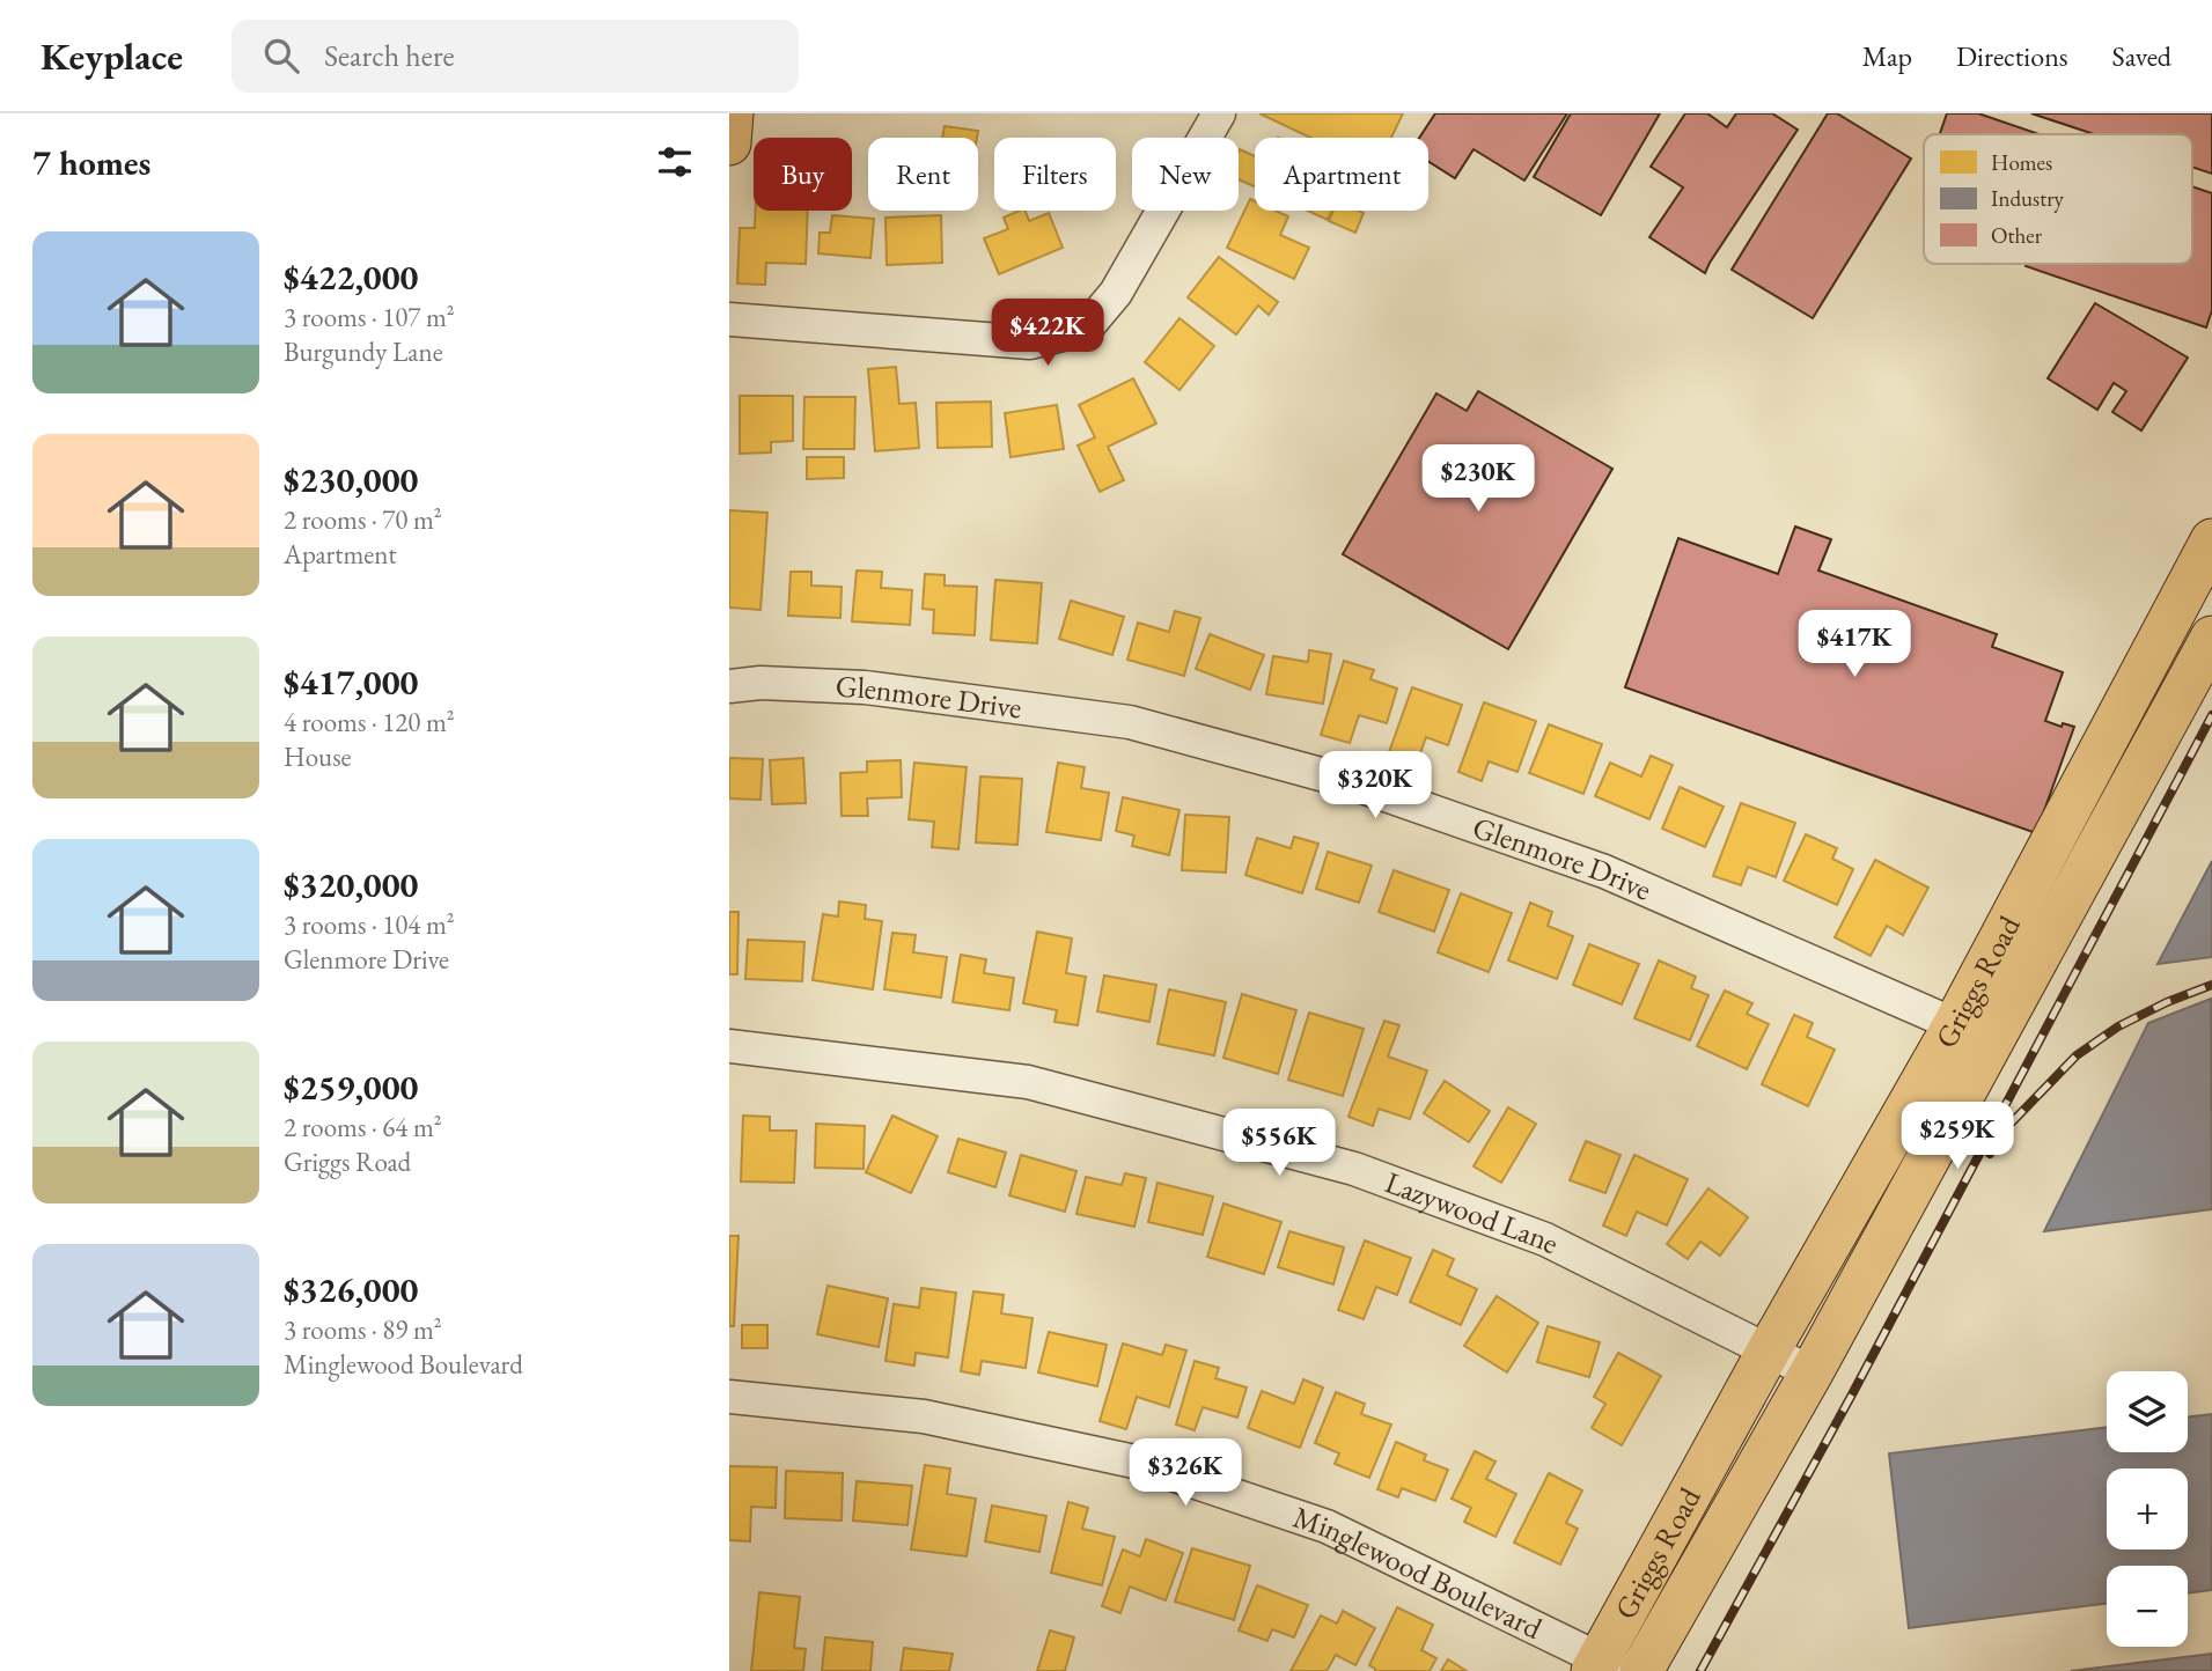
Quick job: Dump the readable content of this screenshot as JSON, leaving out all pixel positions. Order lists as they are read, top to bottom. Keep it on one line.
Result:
{"streets":{"main road":["Griggs Road"],"street":["Glenmore Drive","Lazywood Lane","Minglewood Boulevard"]},"crossings":[["Glenmore Drive","Griggs Road"],["Griggs Road","Lazywood Lane"],["Griggs Road","Minglewood Boulevard"]],"legend":["Homes","Industry","Other"],"page":{"header":"Keyplace","search":"Search here","nav":["Map","Directions","Saved"],"heading":"7 homes","chip":["Buy","Rent","Filters","New","Apartment"],"list":[{"name":"$422,000","note":"3 rooms · 107 m² · Burgundy Lane"},{"name":"$230,000","note":"2 rooms · 70 m² · Apartment"},{"name":"$417,000","note":"4 rooms · 120 m² · House"},{"name":"$320,000","note":"3 rooms · 104 m² · Glenmore Drive"},{"name":"$259,000","note":"2 rooms · 64 m² · Griggs Road"},{"name":"$326,000","note":"3 rooms · 89 m² · Minglewood Boulevard"}],"price":["$422K","$230K","$417K","$320K","$259K","$556K","$326K"],"map_buttons":["+","−"]}}
